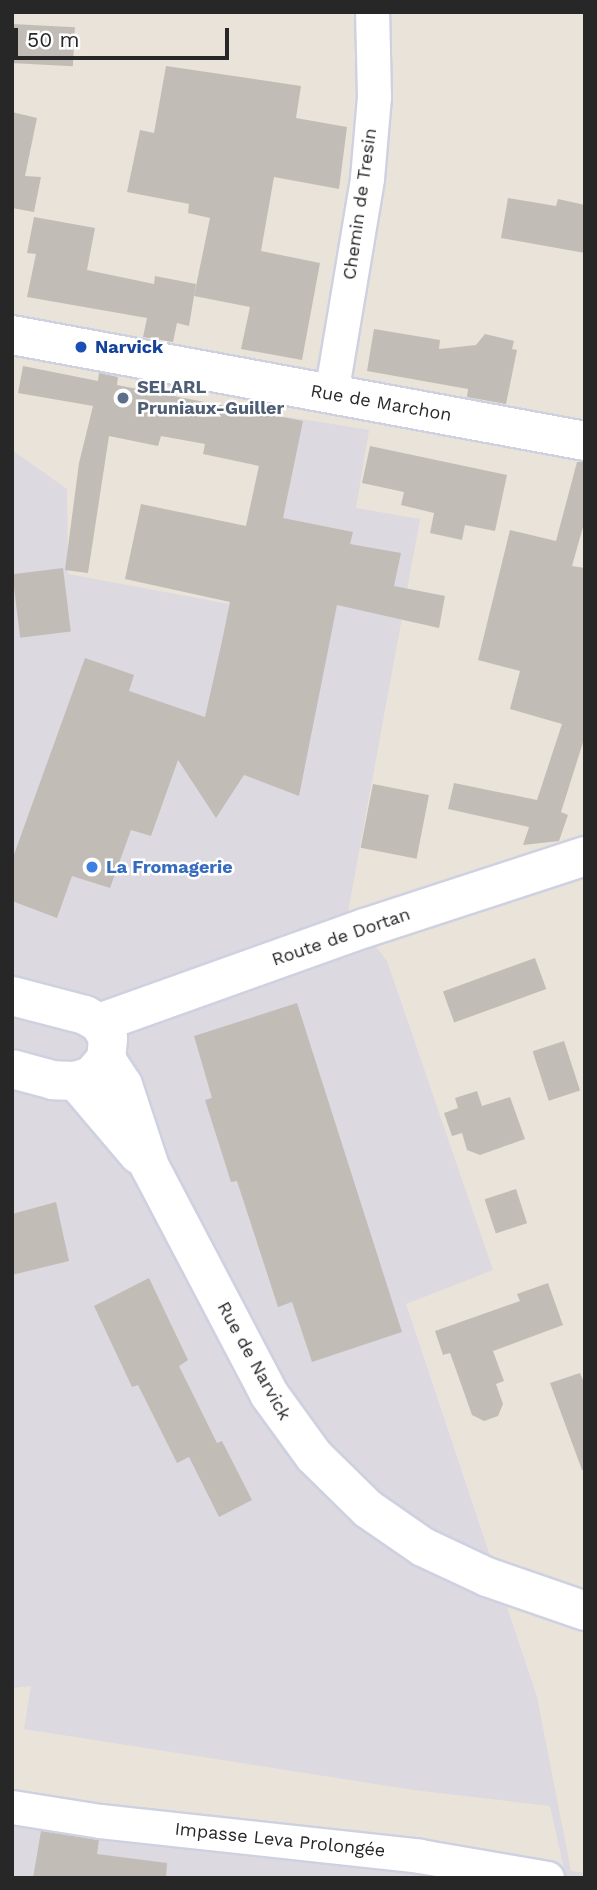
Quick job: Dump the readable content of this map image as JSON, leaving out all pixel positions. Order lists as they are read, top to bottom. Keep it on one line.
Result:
{"streets":{"main road":["Rue de Marchon","Route de Dortan","Rue de Narvick"],"street":["Chemin de Tresin","Impasse Leva Prolongée"]},"crossings":[["Chemin de Tresin","Rue de Marchon"],["Route de Dortan","Rue de Narvick"]],"places":["Narvick","SELARL Pruniaux-Guiller","La Fromagerie"],"scale_bar":"50 m"}
